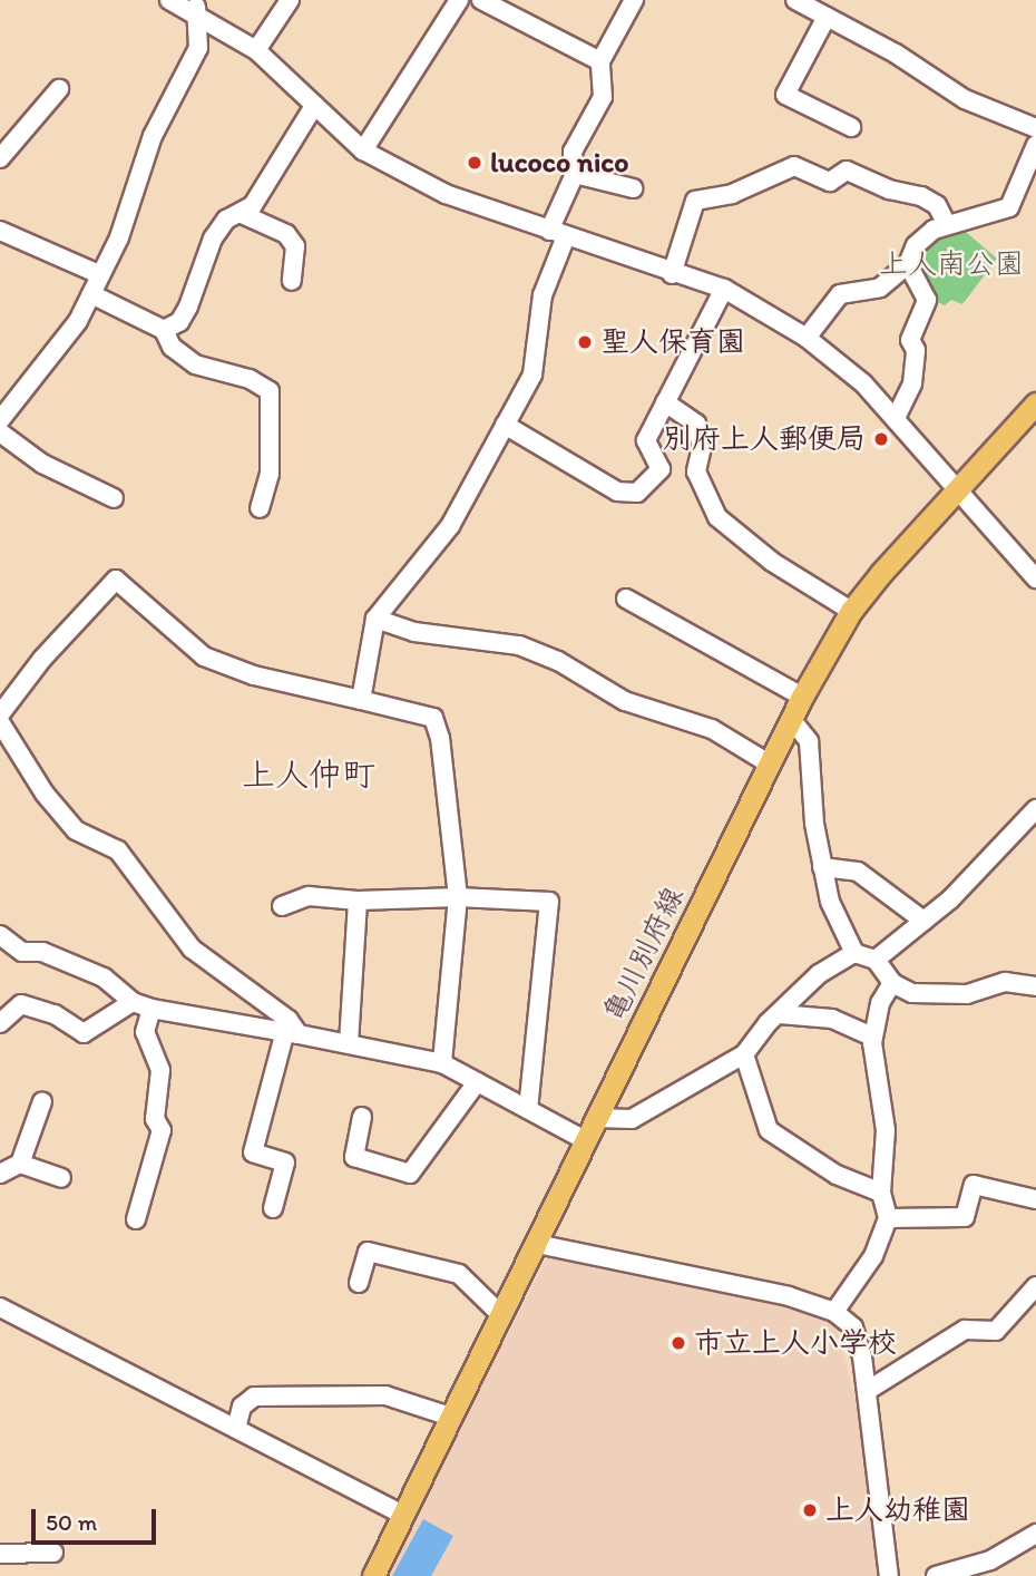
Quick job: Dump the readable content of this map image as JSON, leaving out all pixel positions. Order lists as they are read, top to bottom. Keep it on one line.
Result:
{"streets":{"main road":["亀川別府線"]},"districts":["上人仲町"],"parks":["上人南公園"],"places":["lucoco nico","聖人保育園","別府上人郵便局","市立上人小学校","上人幼稚園"],"scale_bar":"50 m"}
